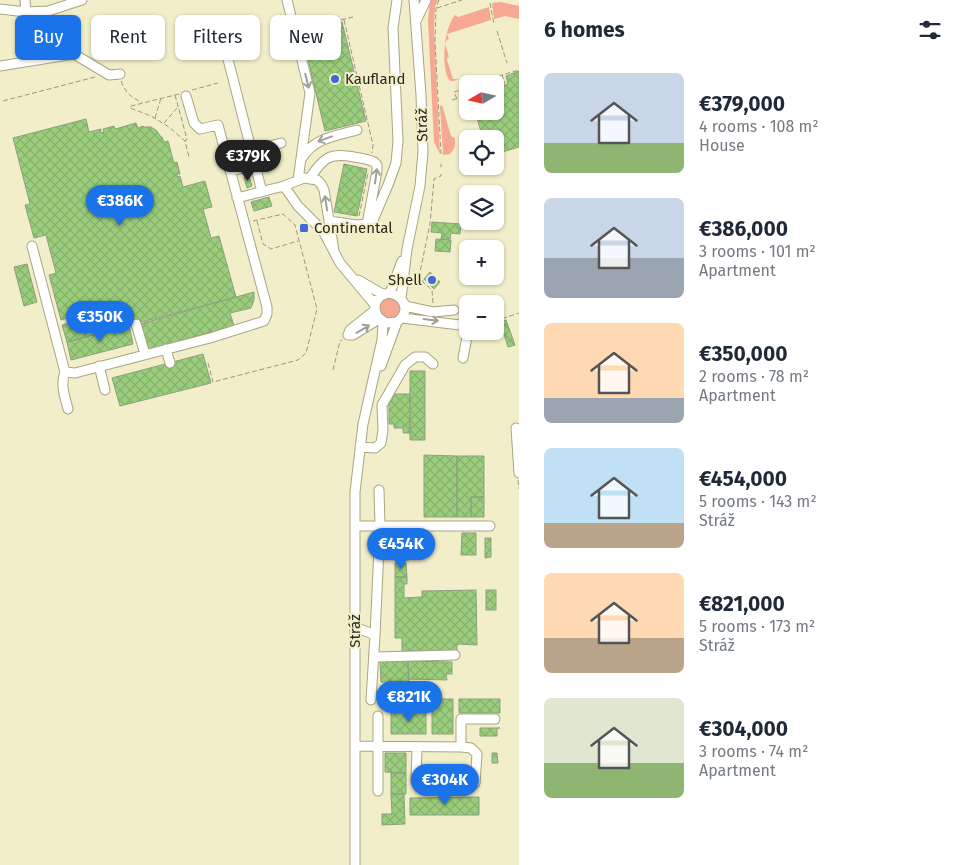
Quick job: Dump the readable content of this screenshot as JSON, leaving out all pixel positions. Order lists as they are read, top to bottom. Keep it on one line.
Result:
{"streets":{"street":["Stráž"]},"places":{"other":["Kaufland","Shell"],"transit":["Continental"]},"north":"left","page":{"heading":"6 homes","chip":["Buy","Rent","Filters","New"],"list":[{"name":"€379,000","note":"4 rooms · 108 m² · House"},{"name":"€386,000","note":"3 rooms · 101 m² · Apartment"},{"name":"€350,000","note":"2 rooms · 78 m² · Apartment"},{"name":"€454,000","note":"5 rooms · 143 m² · Stráž"},{"name":"€821,000","note":"5 rooms · 173 m² · Stráž"},{"name":"€304,000","note":"3 rooms · 74 m² · Apartment"}],"map_buttons":["+","−"],"price":["€379K","€386K","€350K","€454K","€821K","€304K"]}}
